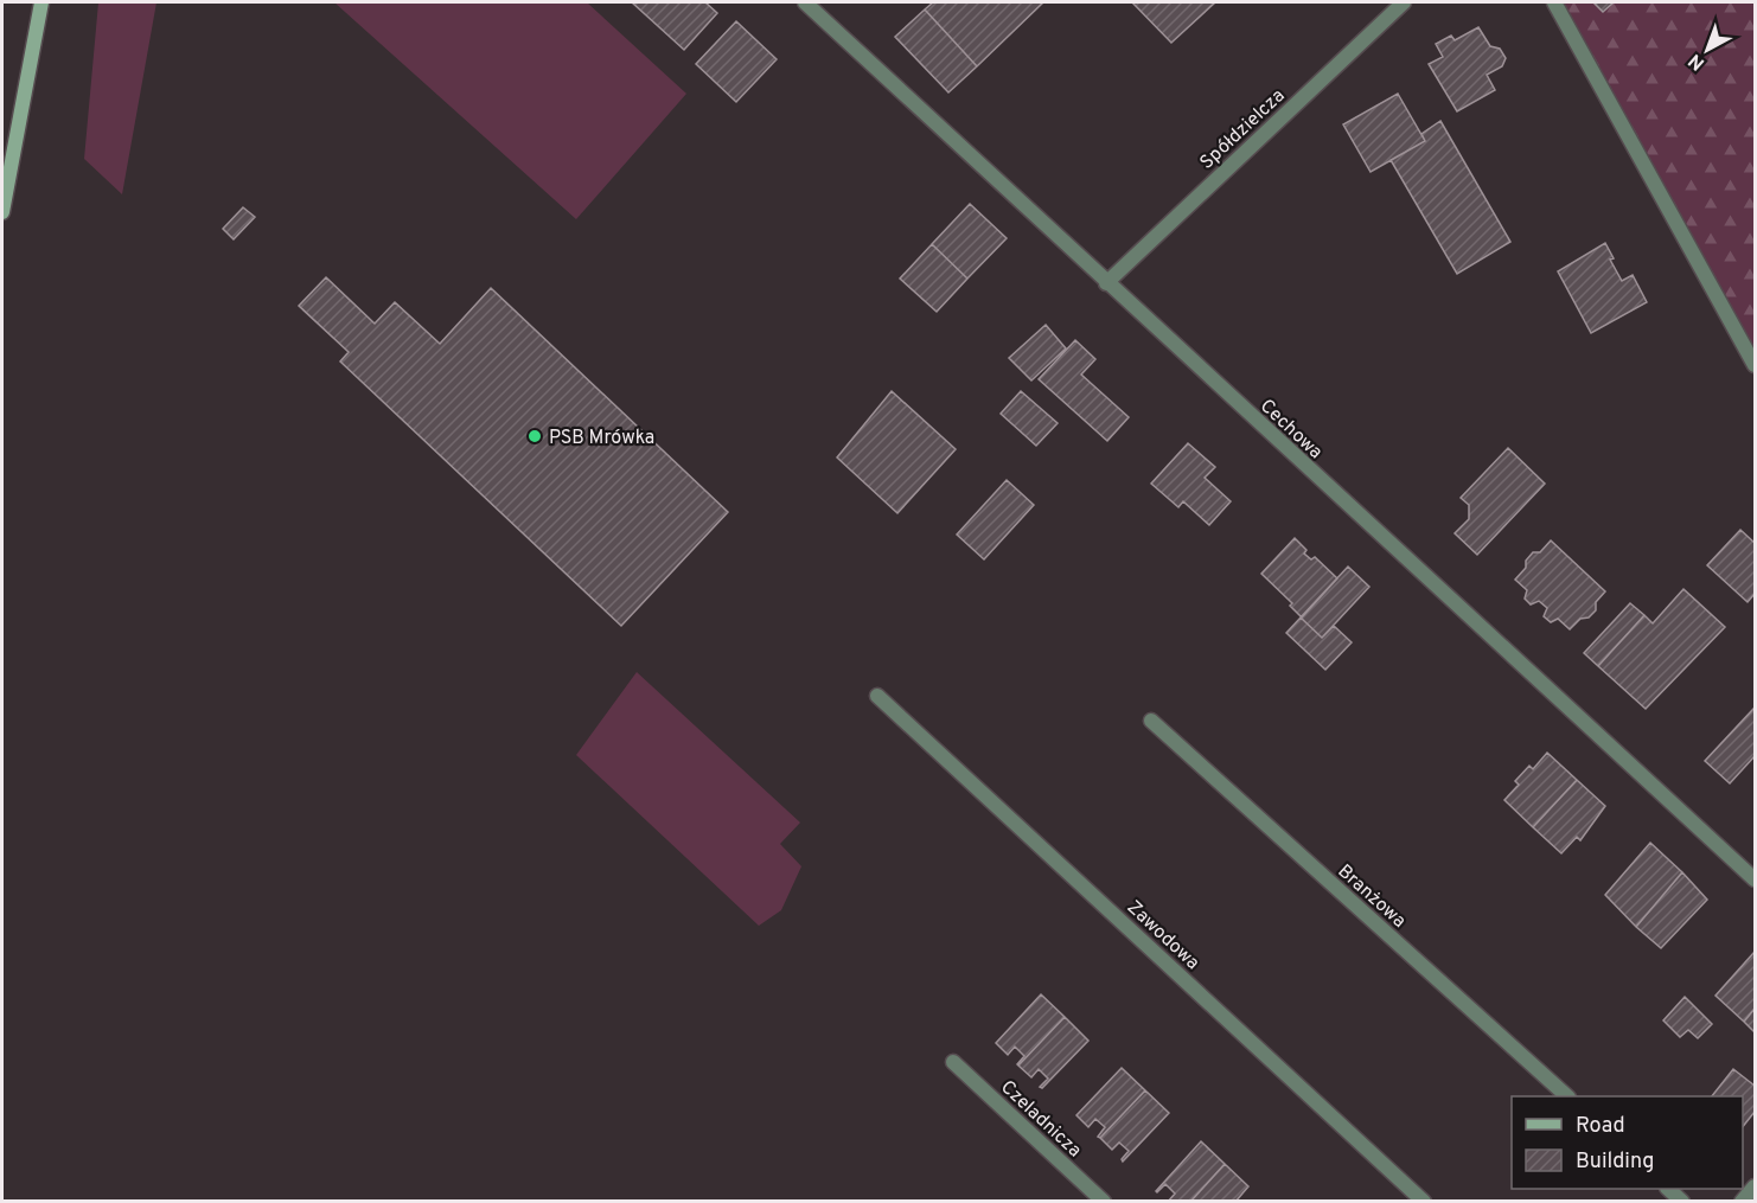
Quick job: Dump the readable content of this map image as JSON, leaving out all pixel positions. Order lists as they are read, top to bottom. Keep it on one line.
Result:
{"streets":{"street":["Spółdzielcza","Cechowa","Branżowa","Zawodowa","Czeladnicza"]},"crossings":[["Spółdzielcza","Cechowa"]],"places":["PSB Mrówka"],"legend":["Road","Building"],"north":"bottom left"}
